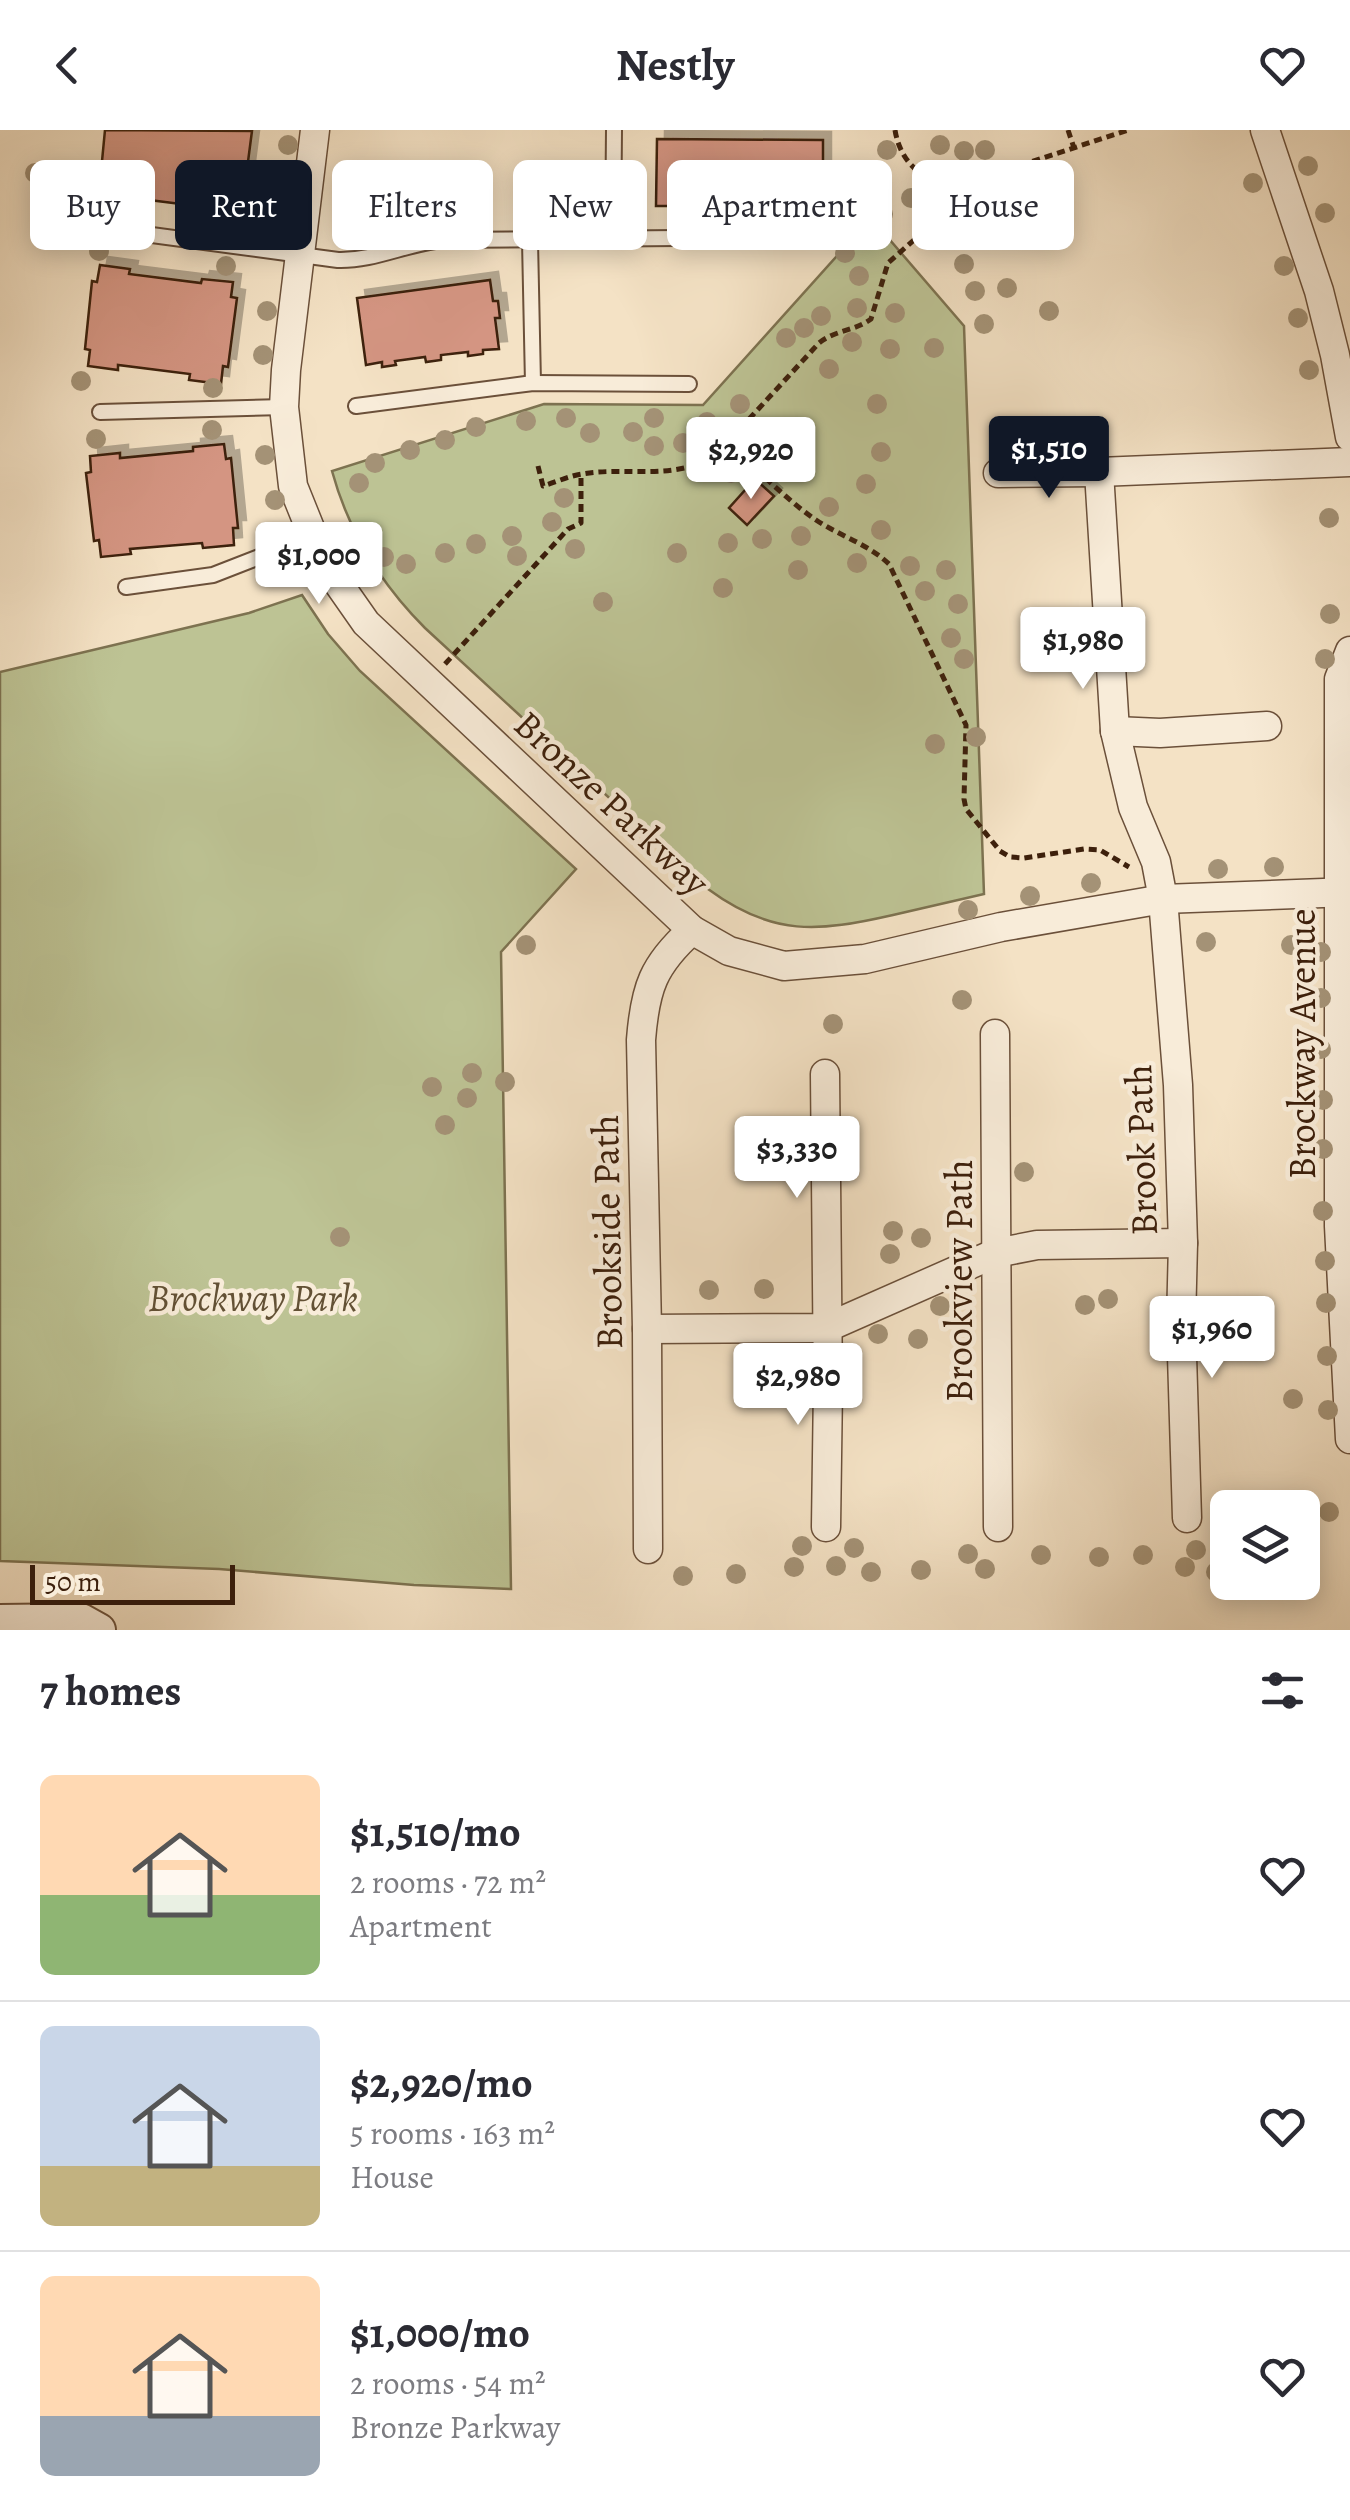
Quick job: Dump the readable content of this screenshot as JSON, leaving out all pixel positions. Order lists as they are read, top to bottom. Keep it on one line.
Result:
{"streets":{"street":["Bronze Parkway","Brockway Avenue","Brook Path","Brookside Path","Brookview Path"]},"crossings":[["Bronze Parkway","Brockway Avenue"],["Bronze Parkway","Brook Path"],["Bronze Parkway","Brookside Path"]],"parks":["Brockway Park"],"scale_bar":"50 m","page":{"header":"Nestly","chip":["Buy","Rent","Filters","New","Apartment","House"],"price":["$1,510","$2,920","$1,000","$1,980","$3,330","$1,960","$2,980"],"scale":"50 m","heading":"7 homes","list":[{"name":"$1,510/mo","note":"2 rooms · 72 m² · Apartment"},{"name":"$2,920/mo","note":"5 rooms · 163 m² · House"},{"name":"$1,000/mo","note":"2 rooms · 54 m² · Bronze Parkway"}]}}
